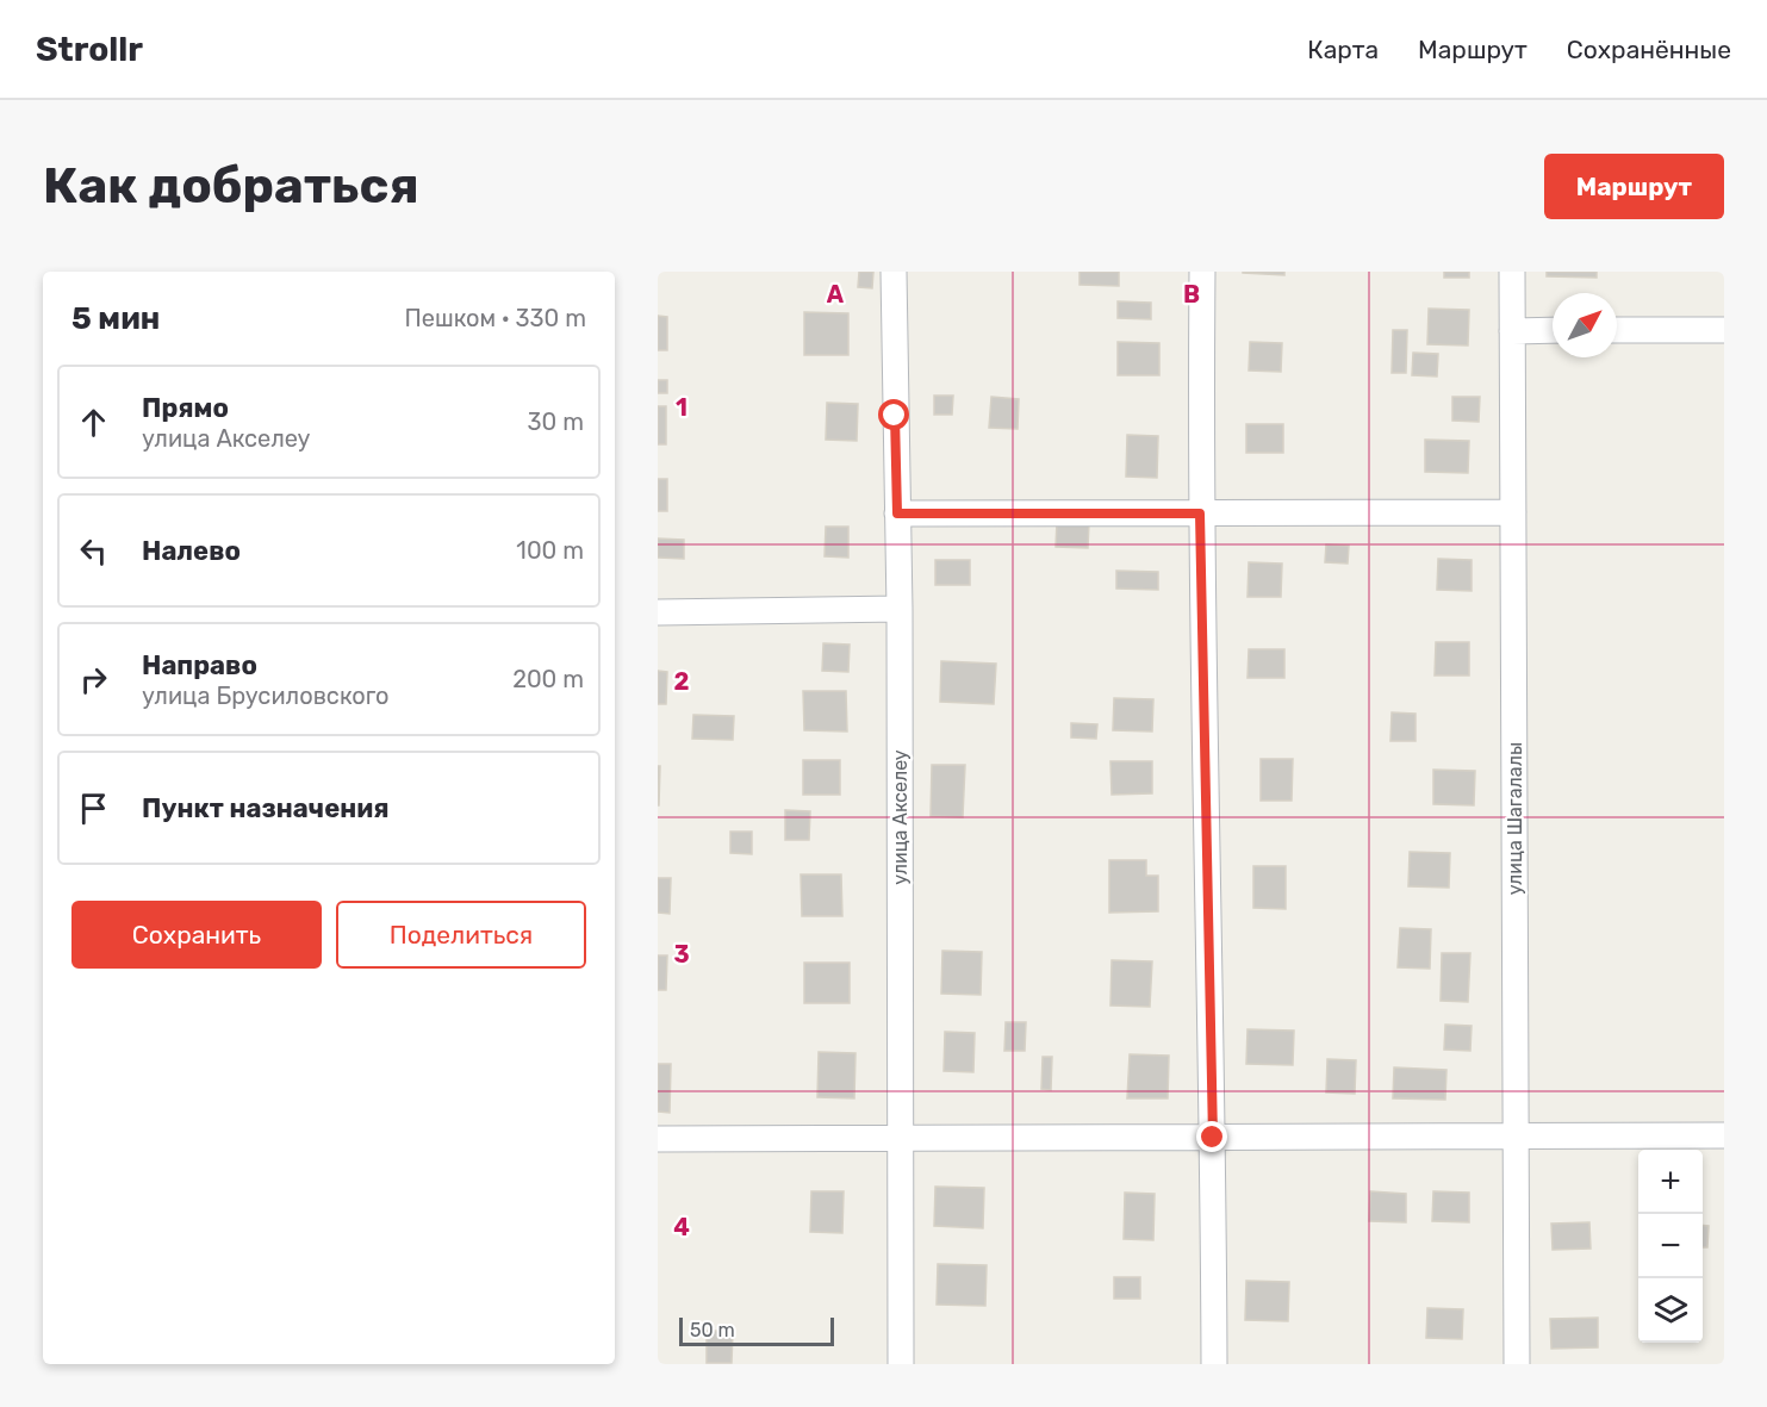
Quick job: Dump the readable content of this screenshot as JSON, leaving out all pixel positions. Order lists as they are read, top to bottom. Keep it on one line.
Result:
{"streets":{"street":["улица Акселеу","улица Шагалалы"]},"scale_bar":"50 m","north":"top right","page":{"header":"Strollr","nav":["Карта","Маршрут","Сохранённые"],"buttons":["Маршрут",["Сохранить","Поделиться"]],"title":"Как добраться","heading":["5 мин","Пешком · 330 m"],"list":[["Прямо","улица Акселеу","30 m"],["Налево","100 m"],["Направо","улица Брусиловского","200 m"],"Пункт назначения"],"map_buttons":["+","−"],"scale":"50 m"},"grid":{"columns":["A","B"],"rows":["1","2","3","4"]}}
